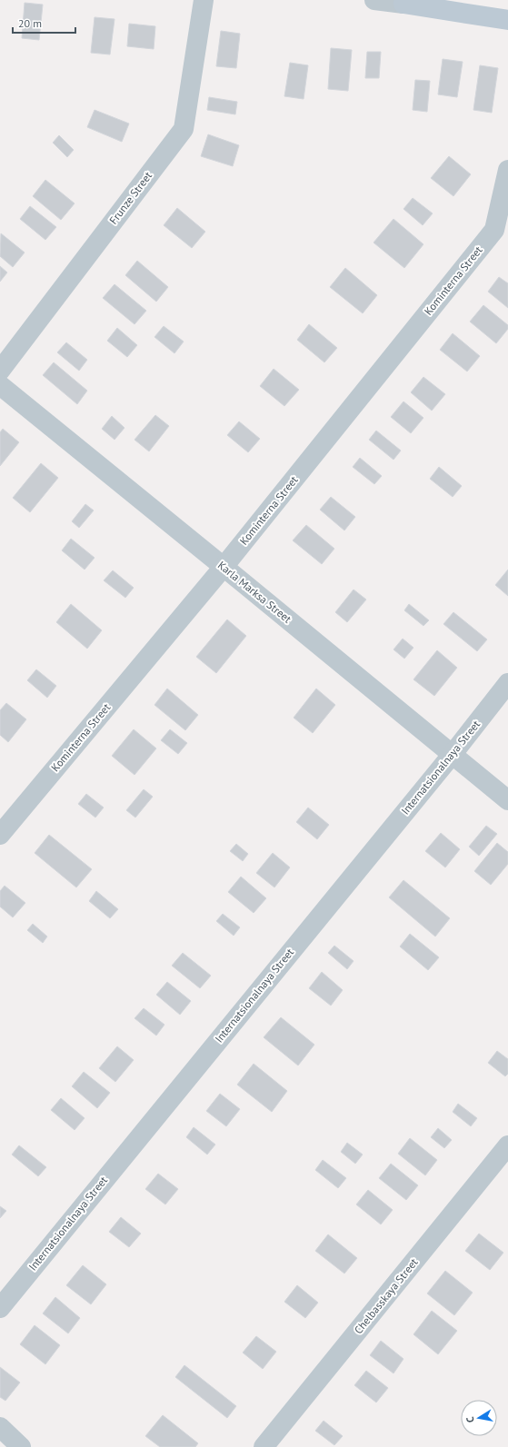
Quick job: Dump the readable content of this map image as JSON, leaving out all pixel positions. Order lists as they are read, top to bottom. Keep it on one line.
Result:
{"streets":{"street":["Frunze Street","Kominterna Street","Karla Marksa Street","Internatsionalnaya Street","Chelbasskaya Street"]},"crossings":[["Kominterna Street","Karla Marksa Street"],["Karla Marksa Street","Internatsionalnaya Street"]],"scale_bar":"20 m","north":"left"}
